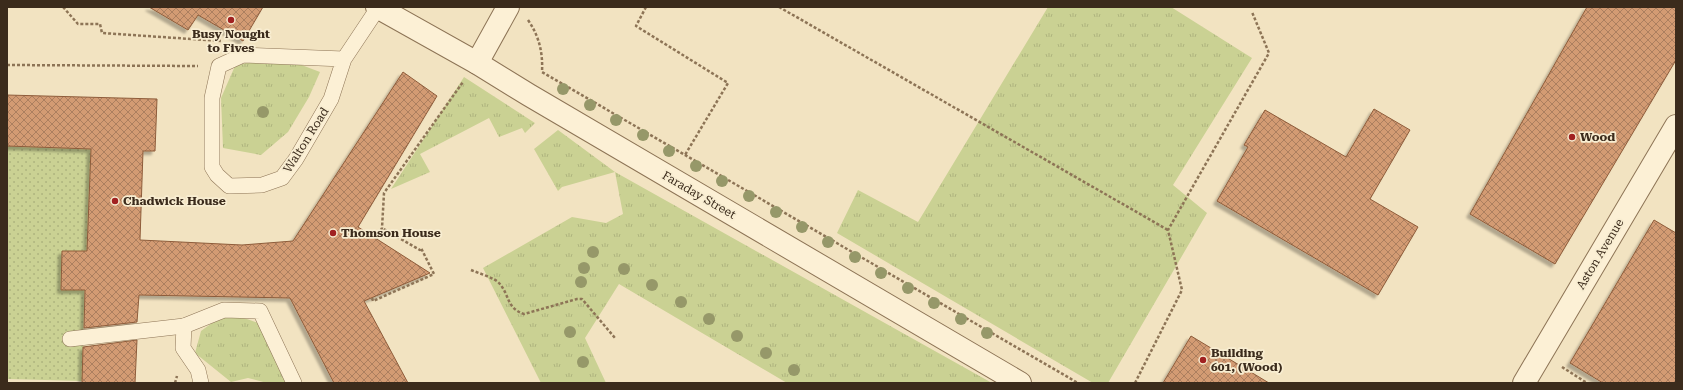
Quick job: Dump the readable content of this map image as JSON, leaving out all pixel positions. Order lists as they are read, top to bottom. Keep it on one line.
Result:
{"streets":{"street":["Faraday Street","Aston Avenue"],"lane":["Walton Road"]},"crossings":[["Walton Road","Faraday Street"]],"places":["Busy Nought to Fives","Wood","Chadwick House","Thomson House","Building 601, (Wood)"]}
